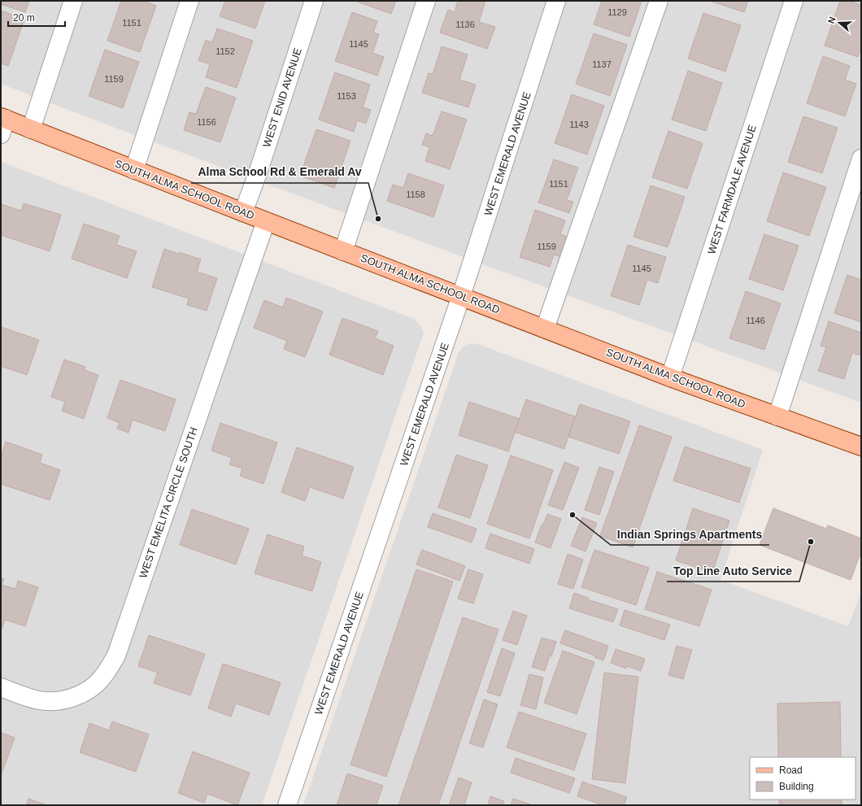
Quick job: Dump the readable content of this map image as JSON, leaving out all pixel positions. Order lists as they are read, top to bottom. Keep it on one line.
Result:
{"streets":{"main road":["SOUTH ALMA SCHOOL ROAD"],"street":["WEST ENID AVENUE","WEST EMERALD AVENUE","WEST FARMDALE AVENUE","WEST EMELITA CIRCLE SOUTH"]},"crossings":[["WEST ENID AVENUE","SOUTH ALMA SCHOOL ROAD"],["WEST EMERALD AVENUE","SOUTH ALMA SCHOOL ROAD"],["SOUTH ALMA SCHOOL ROAD","WEST FARMDALE AVENUE"],["SOUTH ALMA SCHOOL ROAD","WEST EMELITA CIRCLE SOUTH"]],"places":["Alma School Rd & Emerald Av","Indian Springs Apartments","Top Line Auto Service"],"house_numbers":["1129","1151","1136","1145","1152","1137","1159","1153","1156","1143","1151","1158","1159","1145","1146"],"legend":["Road","Building"],"scale_bar":"20 m","north":"left"}
